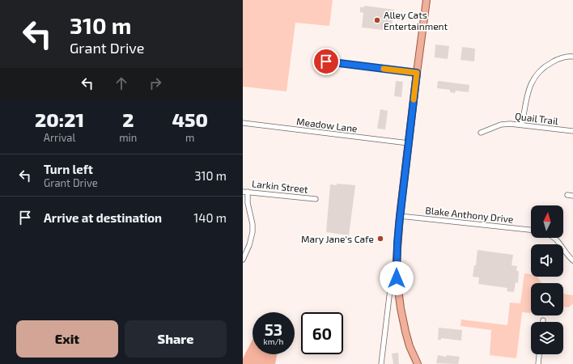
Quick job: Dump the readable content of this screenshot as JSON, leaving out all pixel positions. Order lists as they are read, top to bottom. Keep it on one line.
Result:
{"streets":{"street":["Quail Trail","Meadow Lane","Larkin Street","Blake Anthony Drive"]},"places":["Alley Cats Entertainment","Mary Jane's Cafe"],"north":"top","page":{"turn":["310 m","Grant Drive"],"eta":["20:21","Arrival","2","min","450","m"],"list":[{"name":"Turn left","note":"Grant Drive","value":"310 m"},{"name":"Arrive at destination","value":"140 m"}],"speed":"53 km/h","limit":"60","buttons":["Exit","Share"]}}
